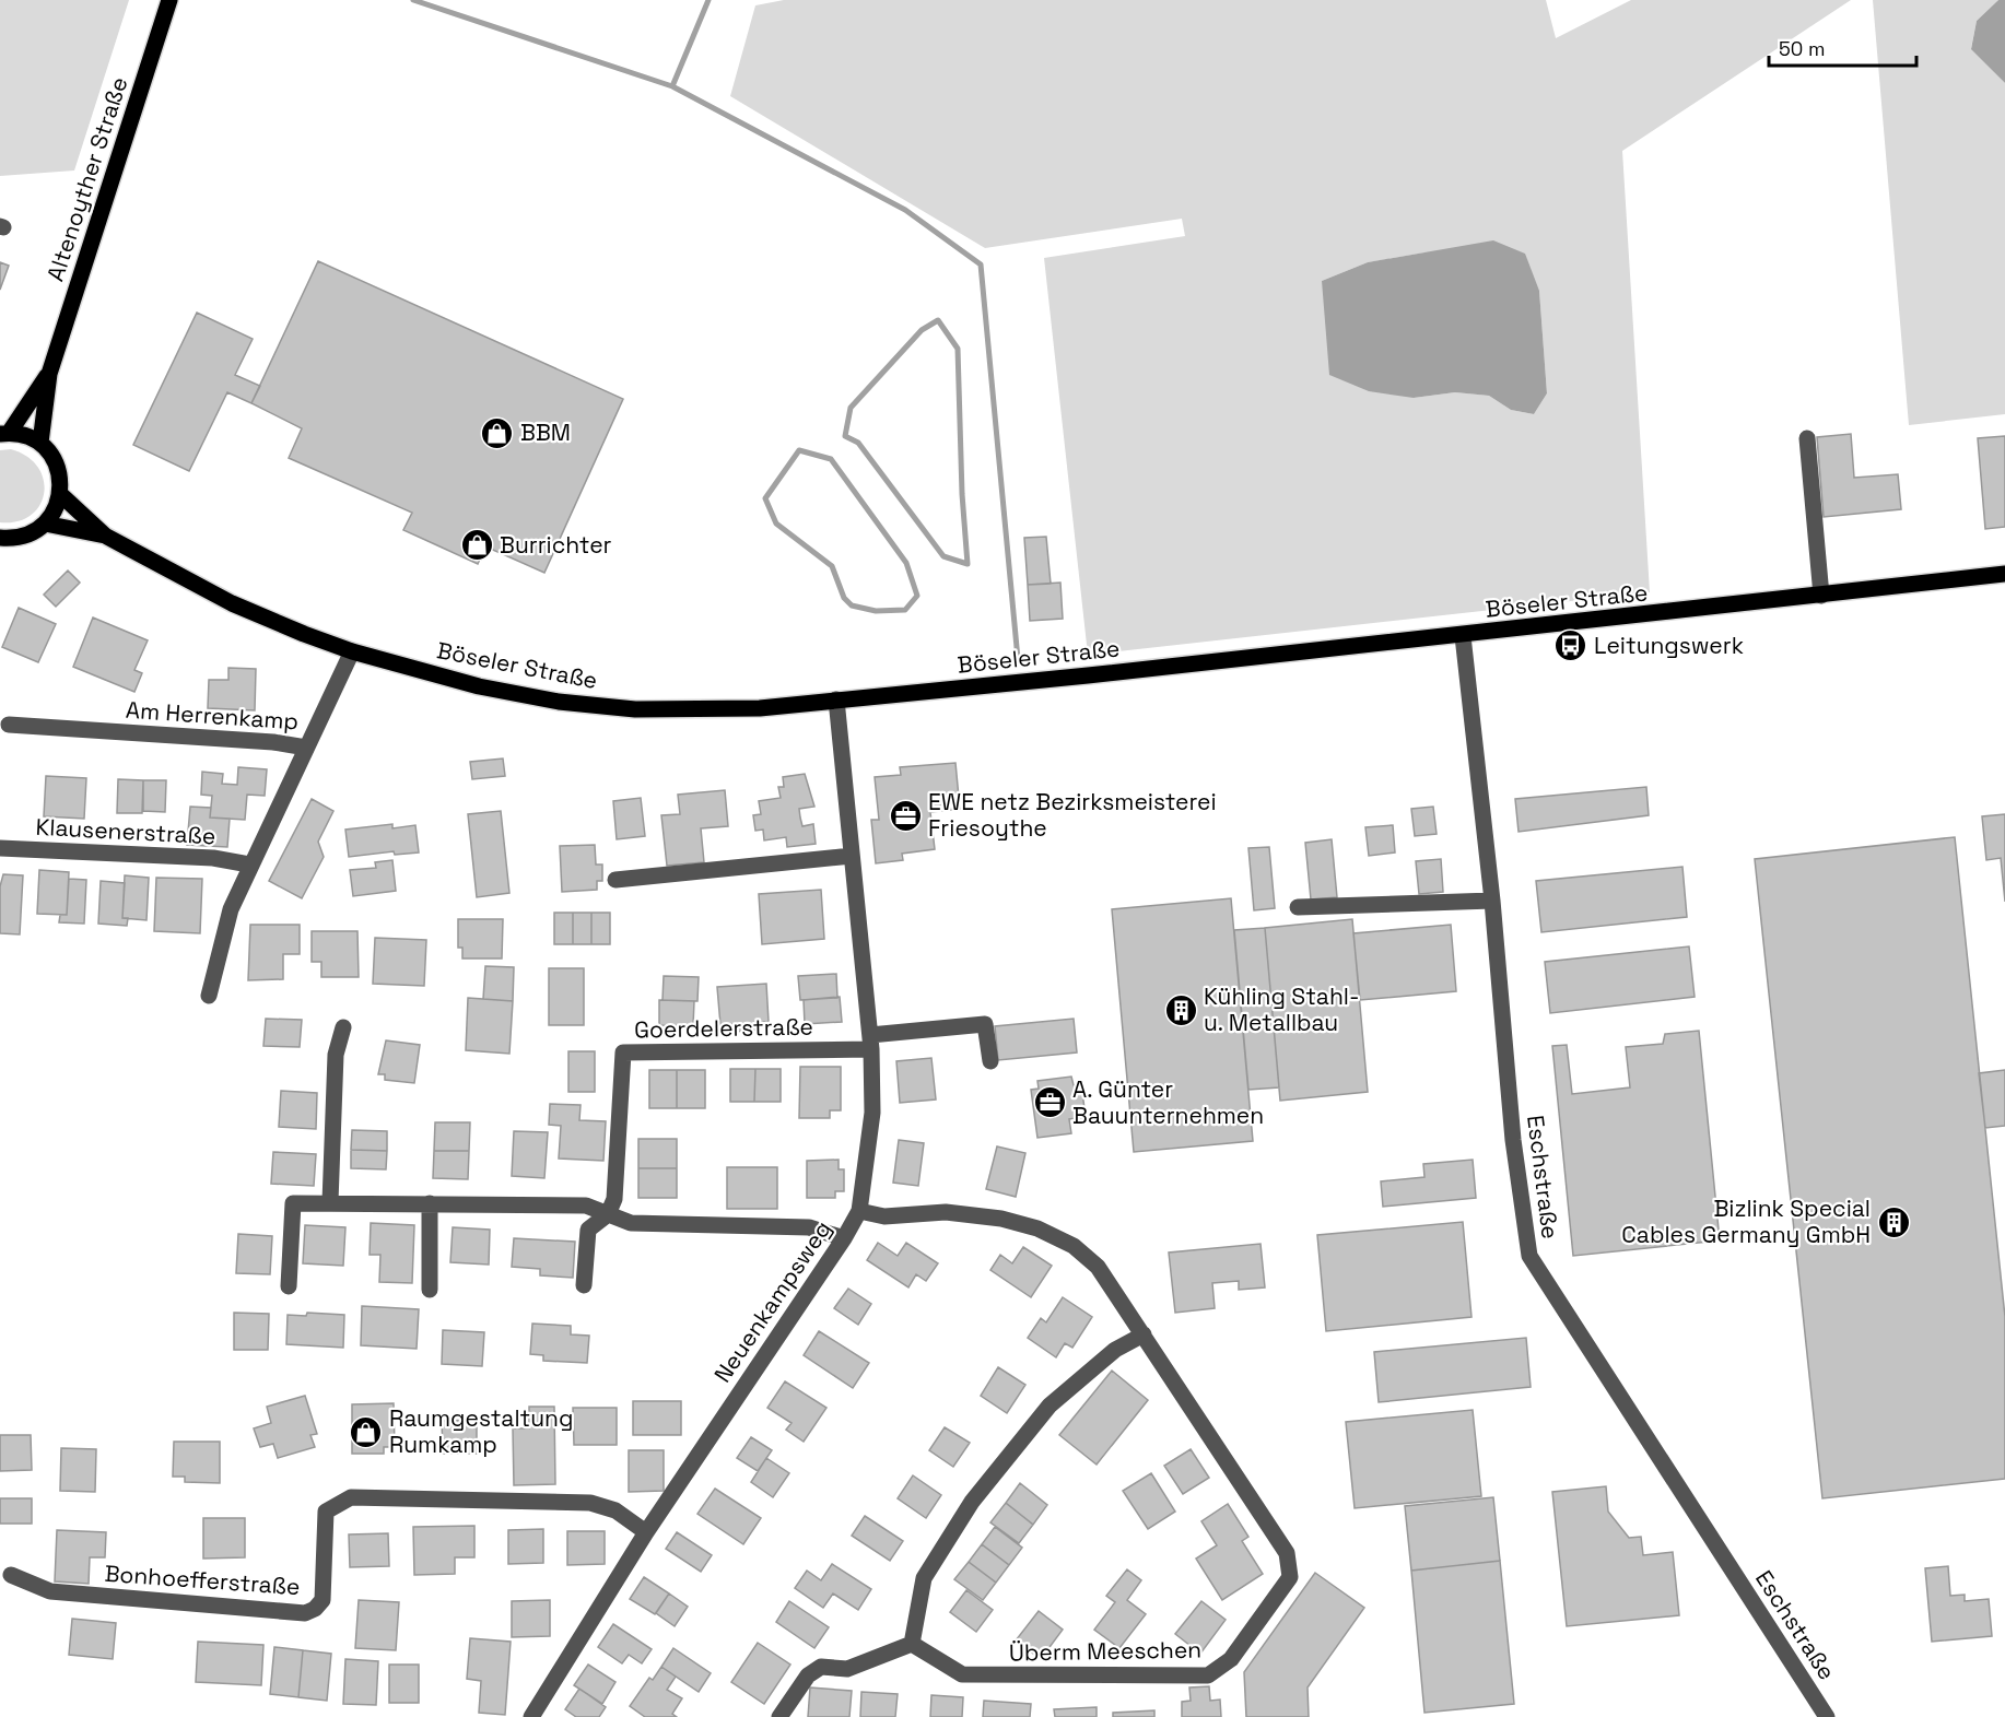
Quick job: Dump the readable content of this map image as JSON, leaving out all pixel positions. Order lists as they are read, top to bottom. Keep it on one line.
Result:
{"streets":{"main road":["Altenoyther Straße","Böseler Straße"],"street":["Am Herrenkamp","Klausenerstraße","Goerdelerstraße","Eschstraße","Neuenkampsweg","Bonhoefferstraße","Überm Meeschen"]},"crossings":[["Böseler Straße","Am Herrenkamp"],["Böseler Straße","Eschstraße"],["Böseler Straße","Neuenkampsweg"],["Goerdelerstraße","Neuenkampsweg"],["Neuenkampsweg","Bonhoefferstraße"],["Neuenkampsweg","Überm Meeschen"]],"places":{"shop":["BBM","Burrichter","Raumgestaltung Rumkamp"],"bus stop":["Leitungswerk"],"office":["EWE netz Bezirksmeisterei Friesoythe","A. Günter Bauunternehmen"],"building":["Kühling Stahl- u. Metallbau","Bizlink Special Cables Germany GmbH"]},"scale_bar":"50 m"}
